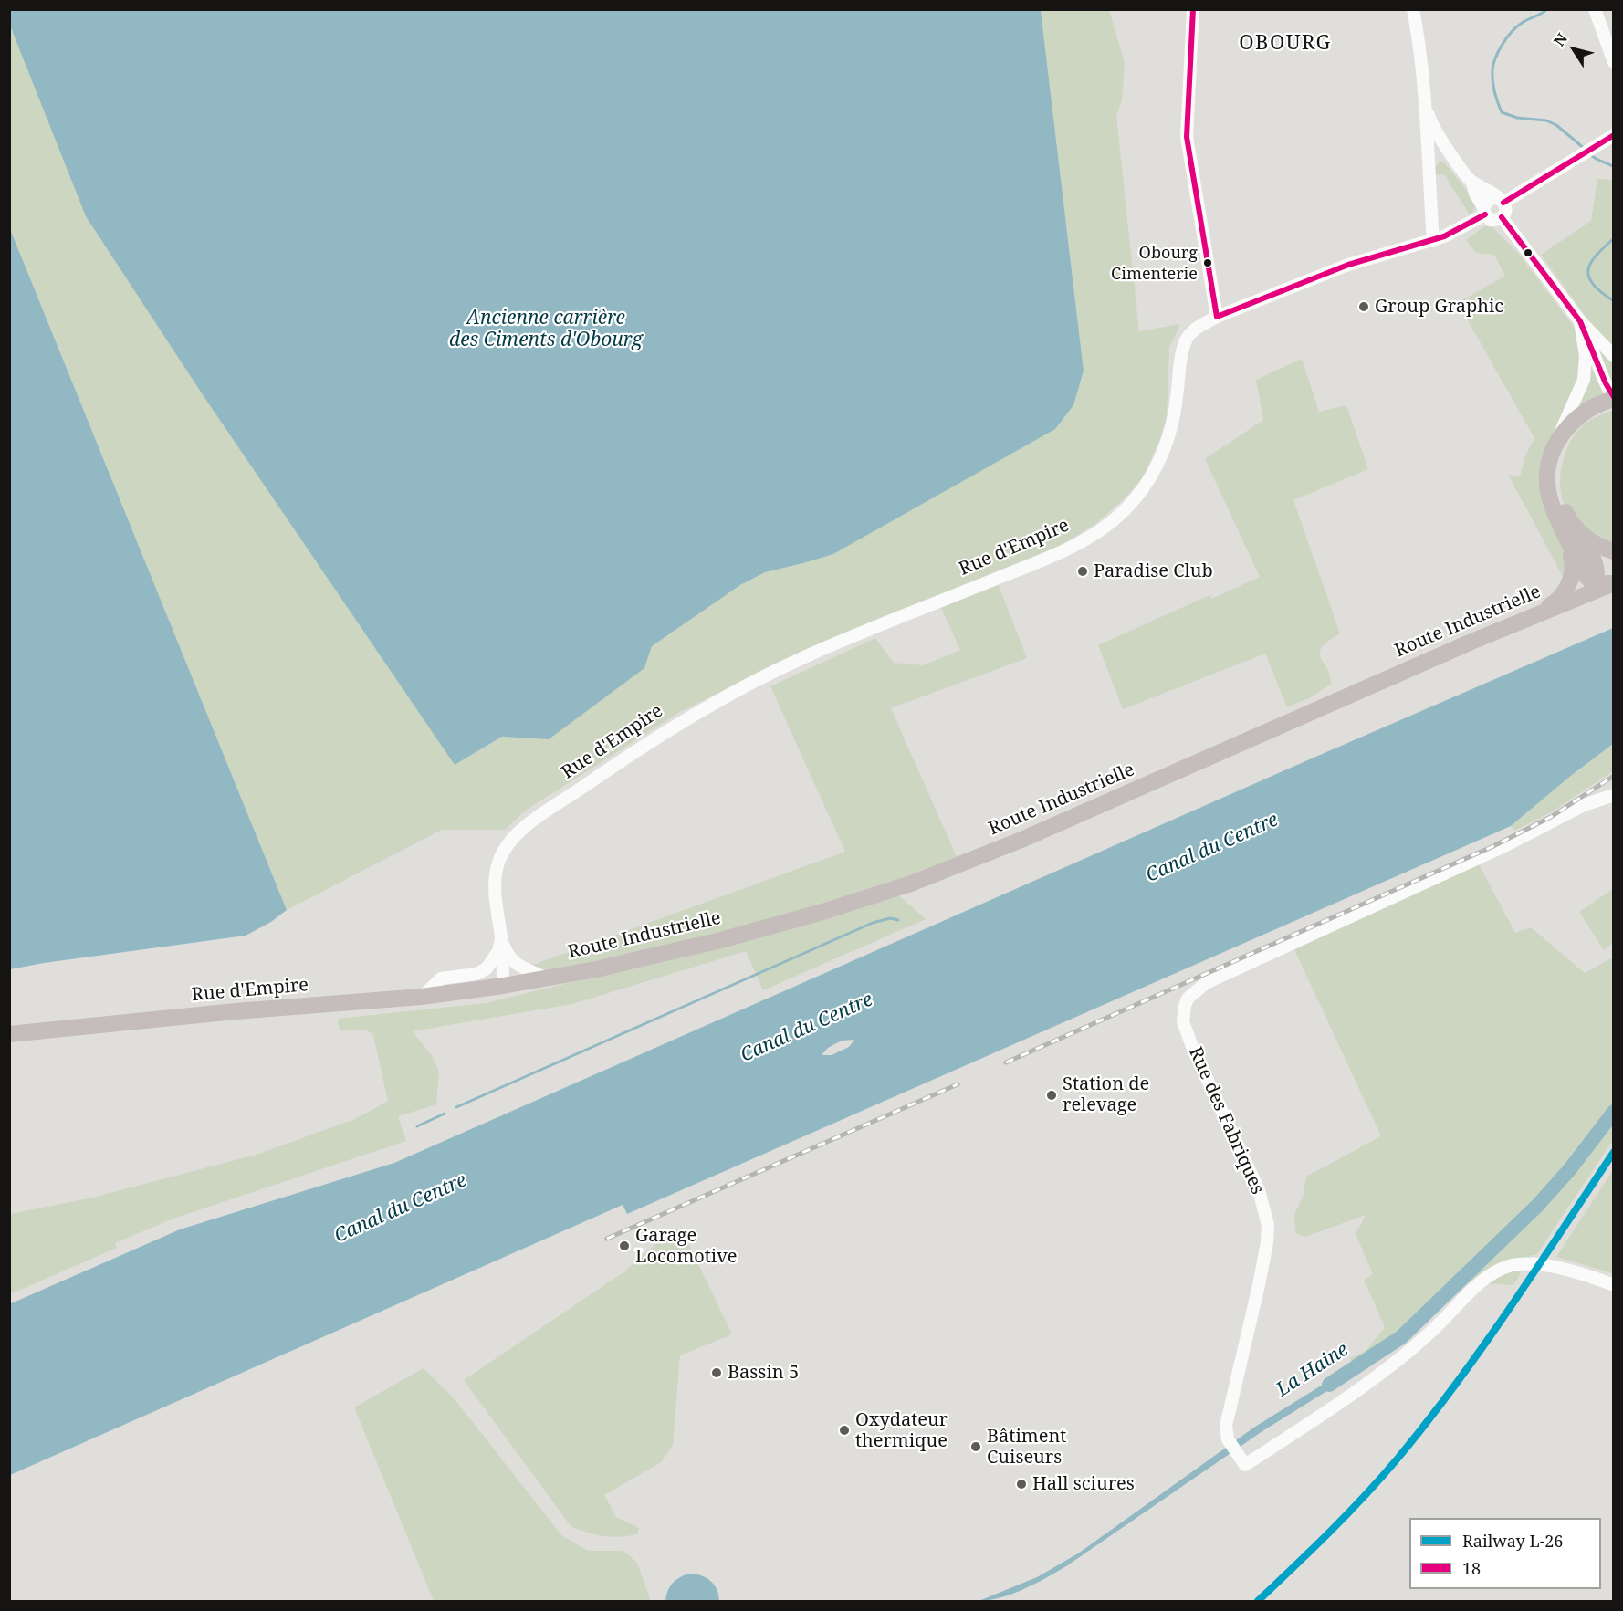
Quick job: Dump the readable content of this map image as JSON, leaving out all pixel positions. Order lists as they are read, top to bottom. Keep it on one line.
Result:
{"streets":{"main road":["Rue d'Empire","Route Industrielle"],"street":["Rue des Fabriques"]},"crossings":[["Rue d'Empire","Route Industrielle"]],"districts":["OBOURG"],"water":["Ancienne carrière des Ciments d'Obourg","Canal du Centre","La Haine"],"places":["Obourg Cimenterie","Group Graphic","Paradise Club","Station de relevage","Garage Locomotive","Bassin 5","Oxydateur thermique","Bâtiment Cuiseurs","Hall sciures"],"lines":["transit line 18","rail line L-26"],"legend":["Railway L-26","18"],"north":"top left"}
